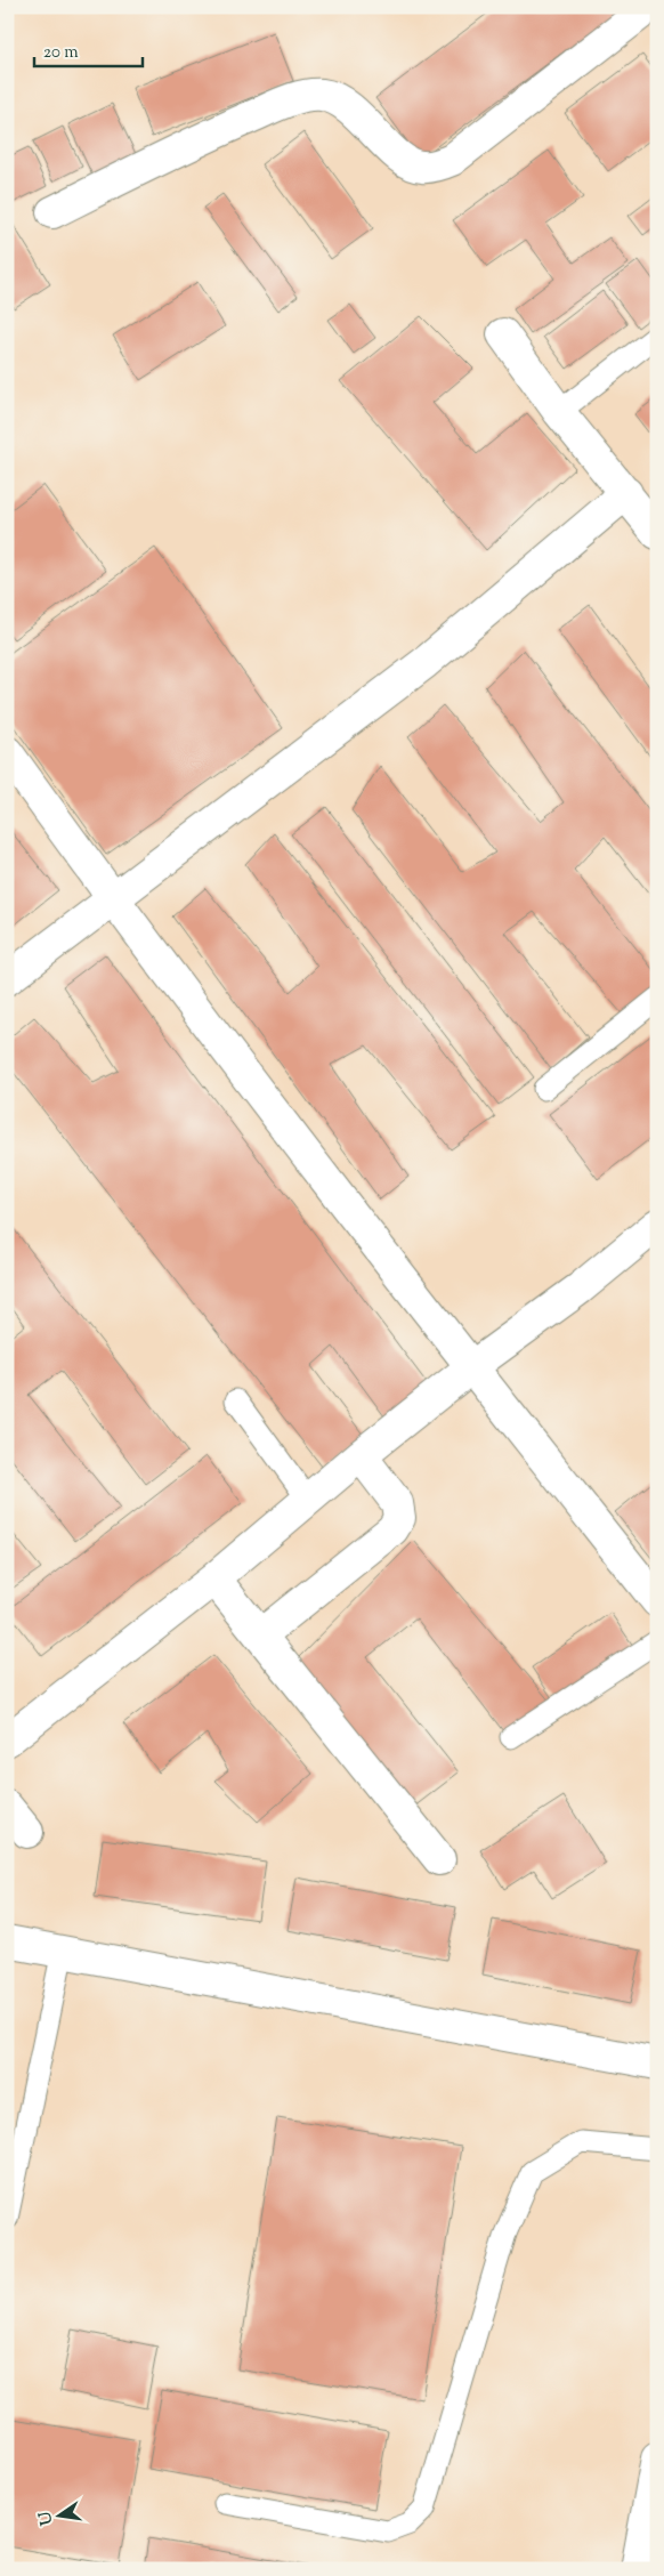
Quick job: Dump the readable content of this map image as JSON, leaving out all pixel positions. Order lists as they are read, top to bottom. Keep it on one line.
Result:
{"scale_bar":"20 m","north":"left"}
